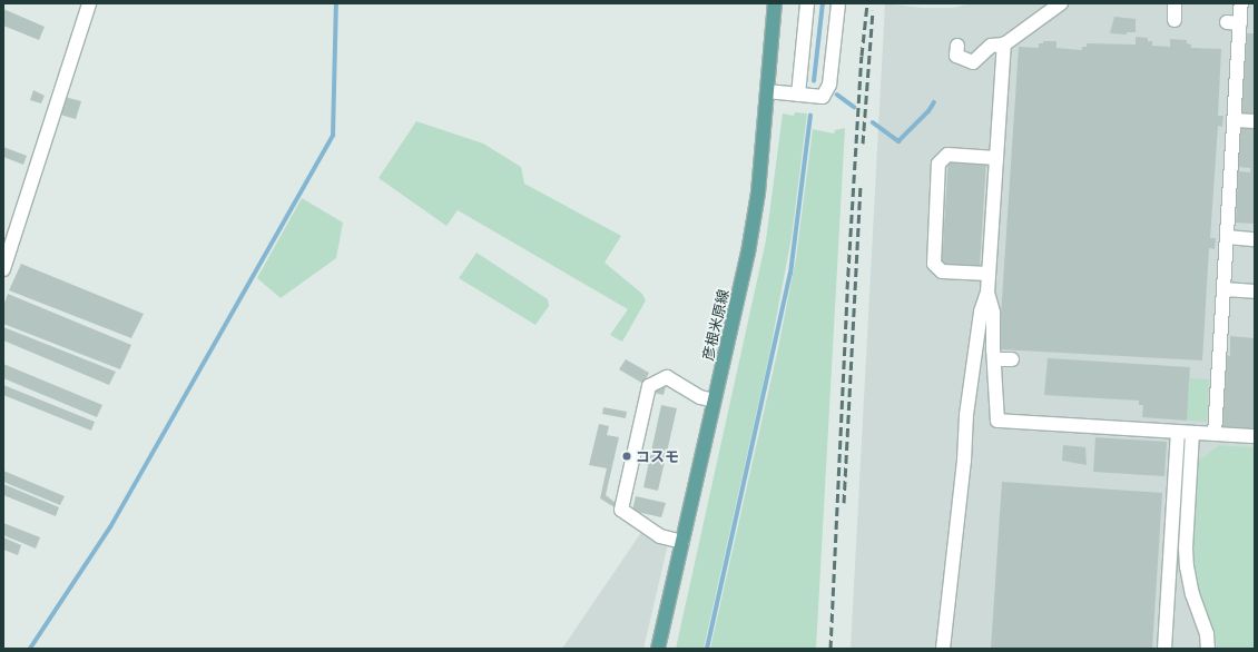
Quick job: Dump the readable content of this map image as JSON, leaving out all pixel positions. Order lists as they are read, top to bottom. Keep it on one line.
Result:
{"streets":{"main road":["彦根米原線"]},"places":["コスモ"]}
